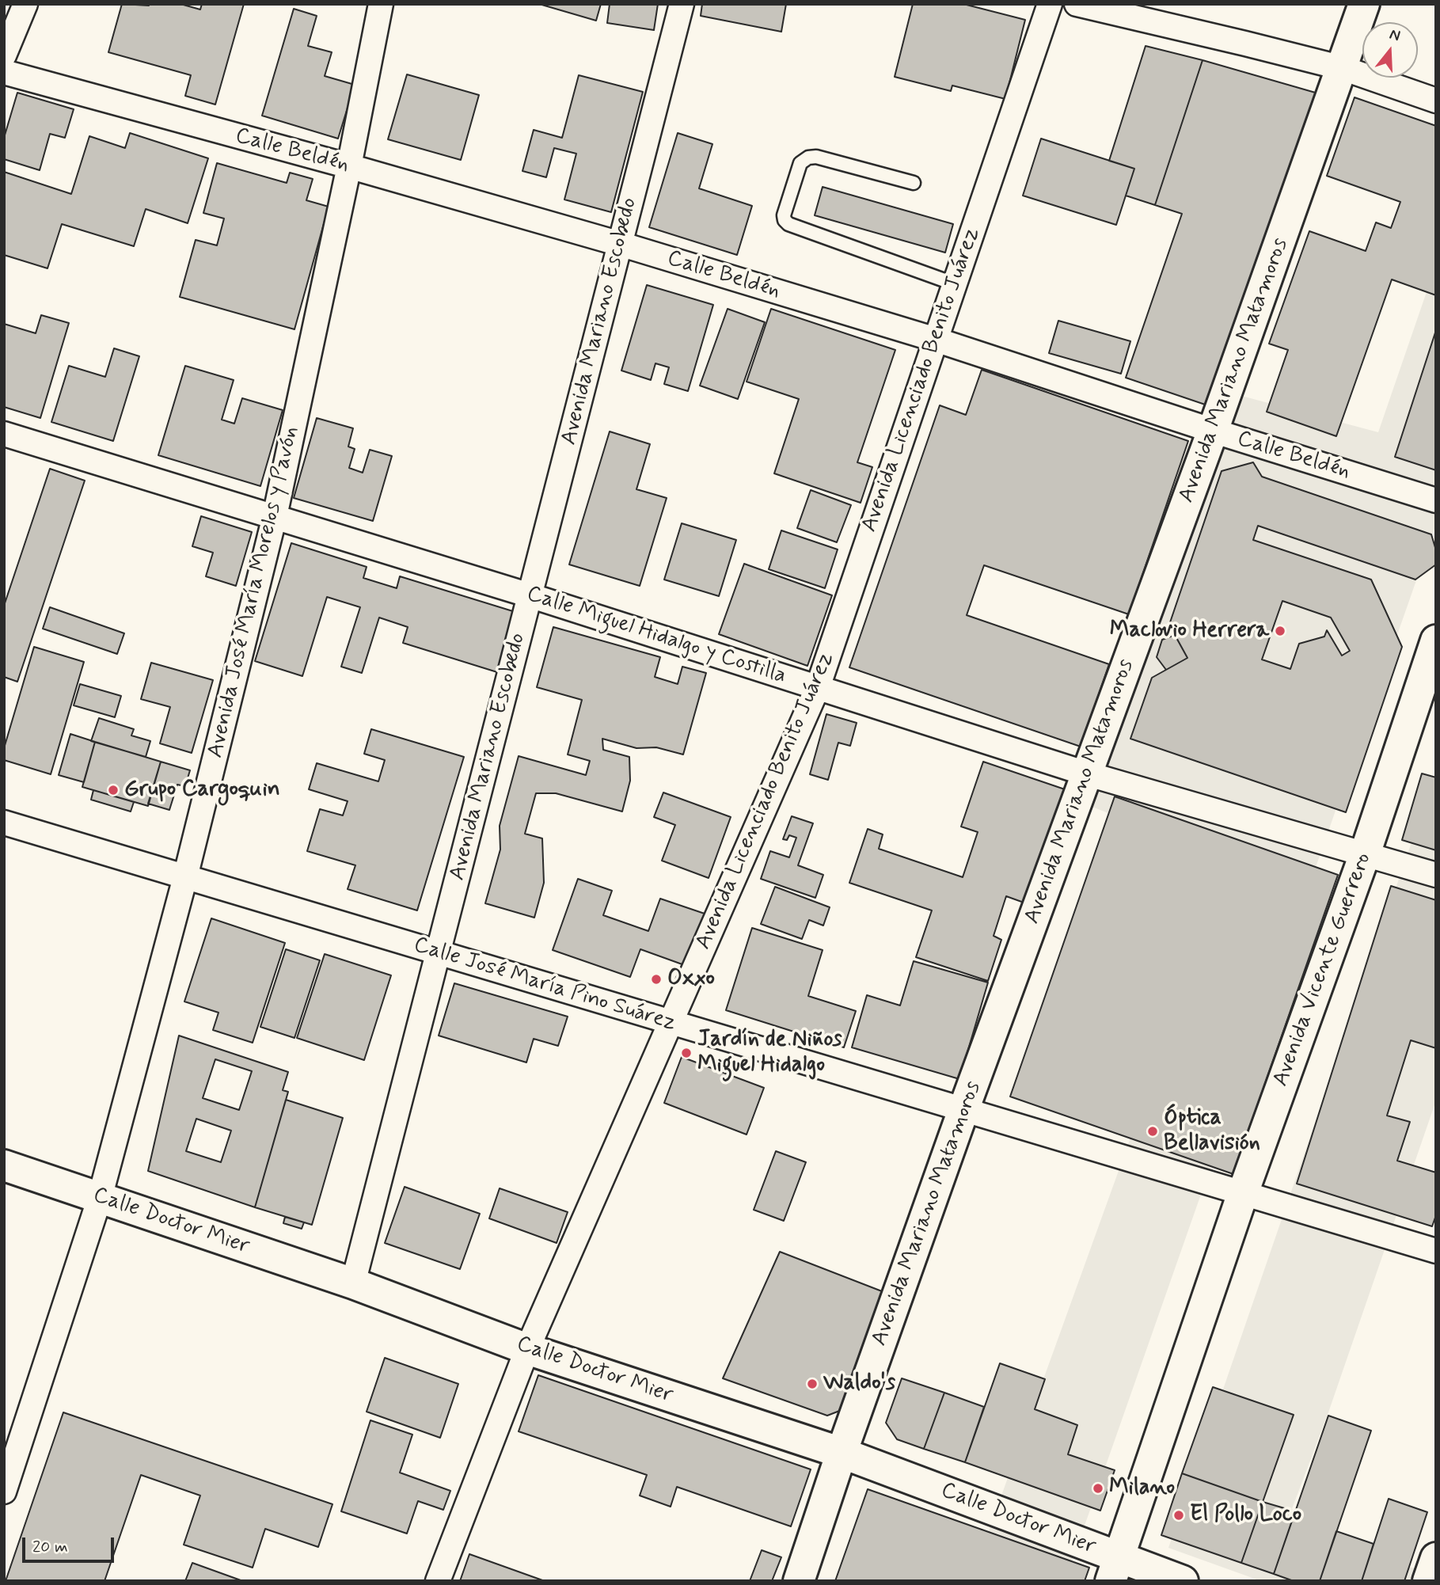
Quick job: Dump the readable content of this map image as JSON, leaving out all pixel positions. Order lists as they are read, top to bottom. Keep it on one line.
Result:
{"streets":{"main road":["Avenida Mariano Matamoros","Avenida Vicente Guerrero","Calle Doctor Mier"],"street":["Calle Beldén","Avenida Mariano Escobedo","Avenida Licenciado Benito Juárez","Avenida José María Morelos y Pavón","Calle Miguel Hidalgo y Costilla","Calle José María Pino Suárez"]},"crossings":[["Calle Beldén","Avenida Mariano Escobedo"],["Calle Beldén","Avenida Mariano Matamoros"],["Calle Beldén","Avenida Licenciado Benito Juárez"],["Calle Beldén","Avenida José María Morelos y Pavón"],["Avenida Mariano Escobedo","Calle Miguel Hidalgo y Costilla"],["Avenida Mariano Escobedo","Calle José María Pino Suárez"],["Avenida Mariano Escobedo","Calle Doctor Mier"],["Avenida Mariano Matamoros","Calle Miguel Hidalgo y Costilla"],["Avenida Mariano Matamoros","Calle José María Pino Suárez"],["Avenida Mariano Matamoros","Calle Doctor Mier"],["Avenida Licenciado Benito Juárez","Calle Miguel Hidalgo y Costilla"],["Avenida Licenciado Benito Juárez","Calle José María Pino Suárez"],["Avenida Licenciado Benito Juárez","Calle Doctor Mier"],["Avenida José María Morelos y Pavón","Calle Miguel Hidalgo y Costilla"],["Avenida José María Morelos y Pavón","Calle José María Pino Suárez"],["Avenida José María Morelos y Pavón","Calle Doctor Mier"],["Calle Miguel Hidalgo y Costilla","Avenida Vicente Guerrero"],["Avenida Vicente Guerrero","Calle José María Pino Suárez"],["Avenida Vicente Guerrero","Calle Doctor Mier"]],"places":["Maclovio Herrera","Grupo Cargoquin","Oxxo","Jardín de Niños Miguel Hidalgo","Óptica Bellavisión","Waldo's","Milano","El Pollo Loco"],"scale_bar":"20 m","north":"top"}
